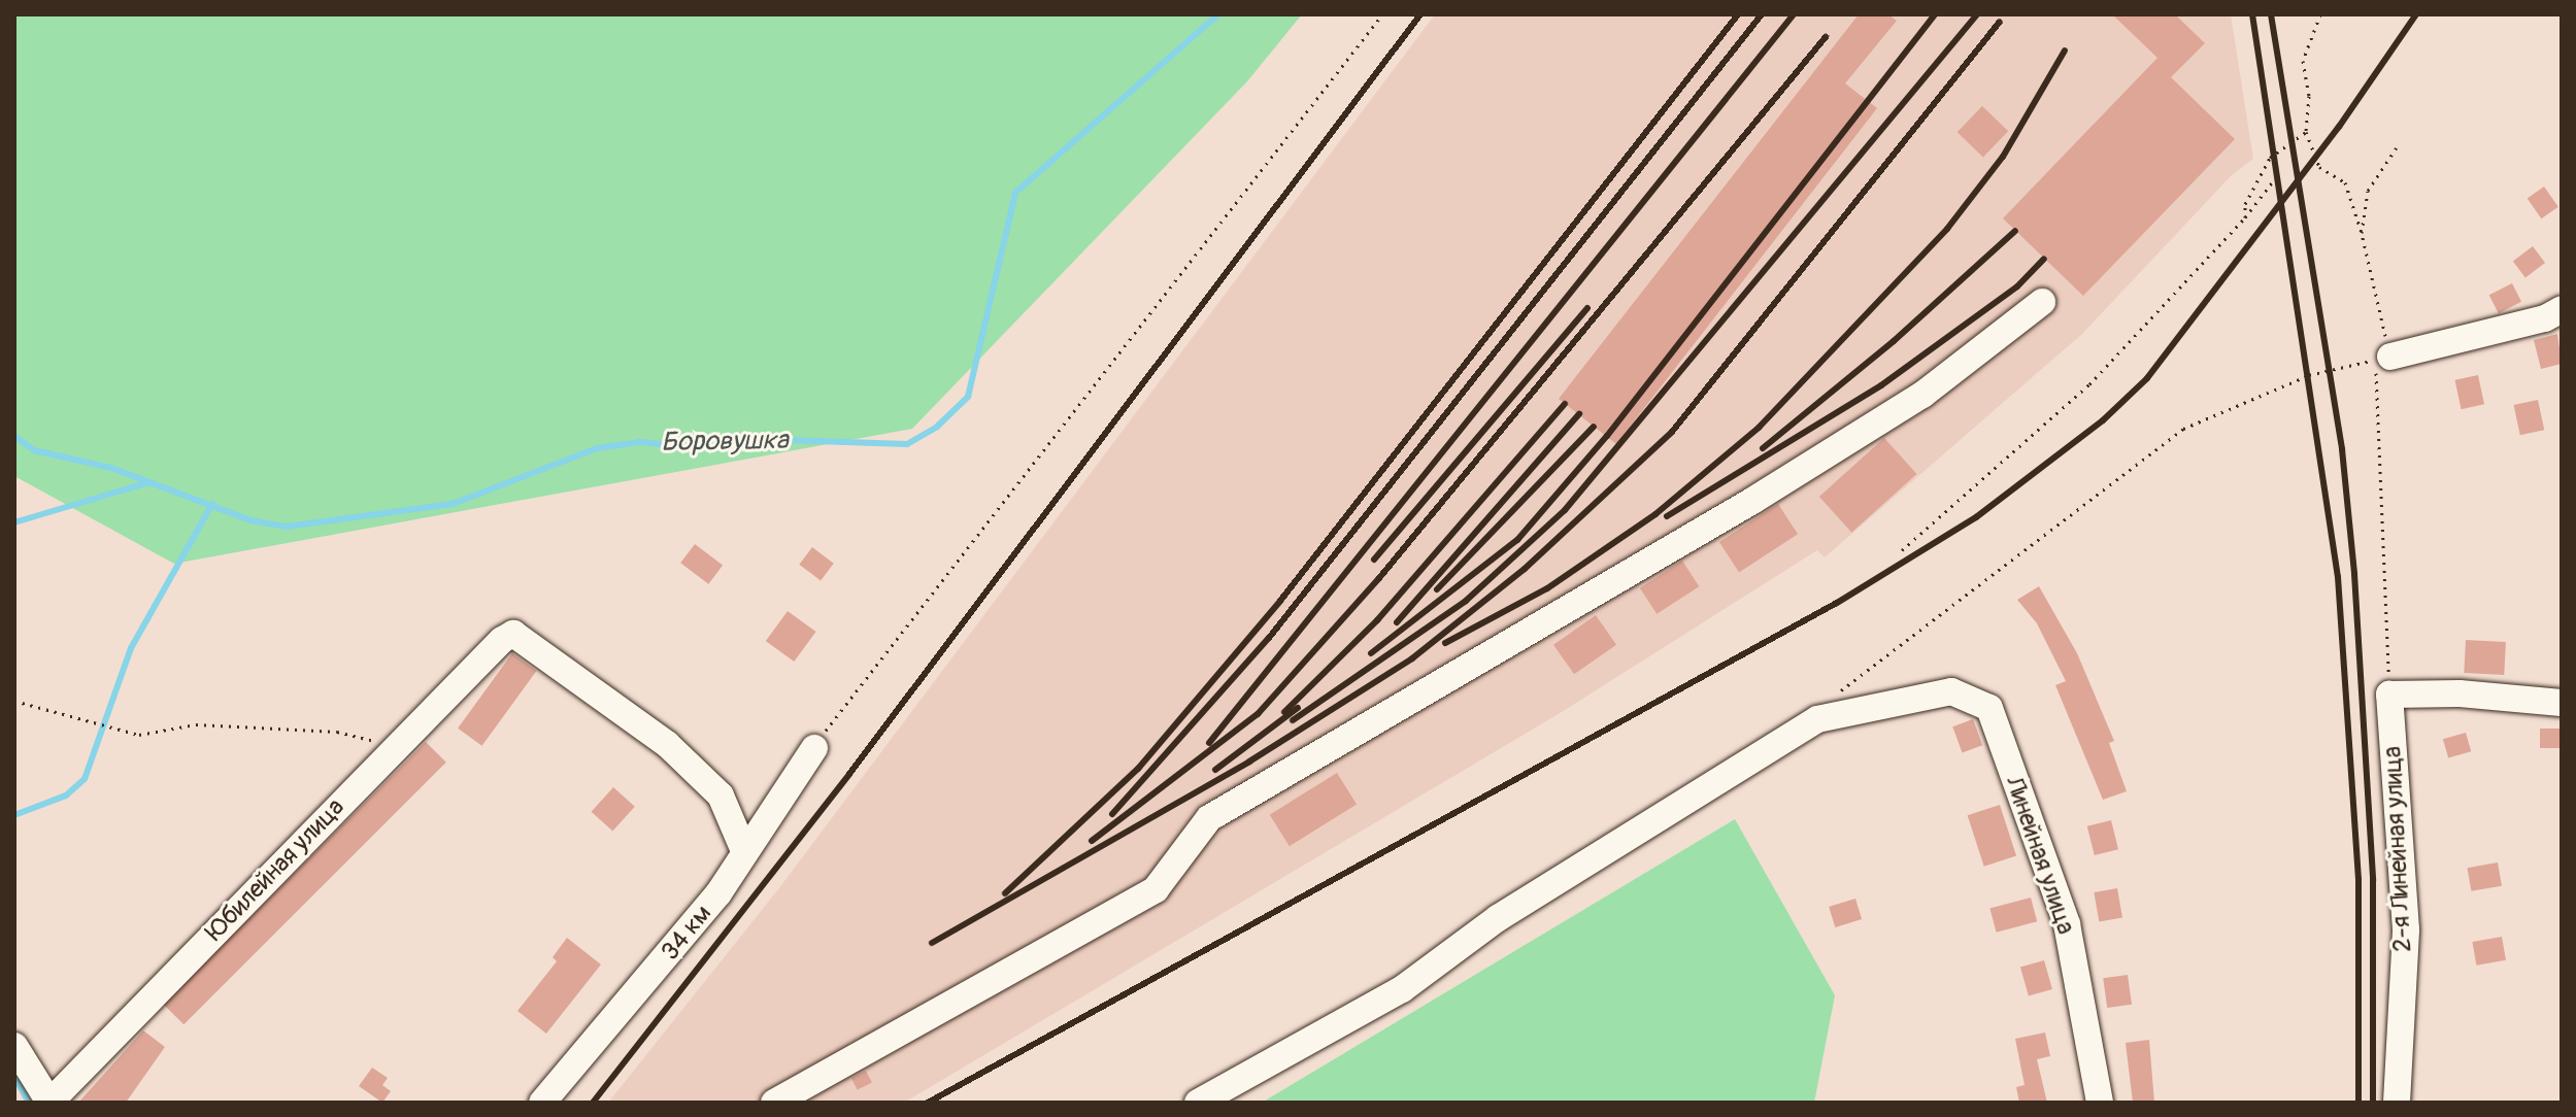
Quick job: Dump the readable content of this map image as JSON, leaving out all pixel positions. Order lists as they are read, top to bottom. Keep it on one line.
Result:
{"streets":{"street":["2-я Линейная улица","Линейная улица","Юбилейная улица","34 км"]},"crossings":[["Юбилейная улица","34 км"]],"water":["Боровушка"]}
